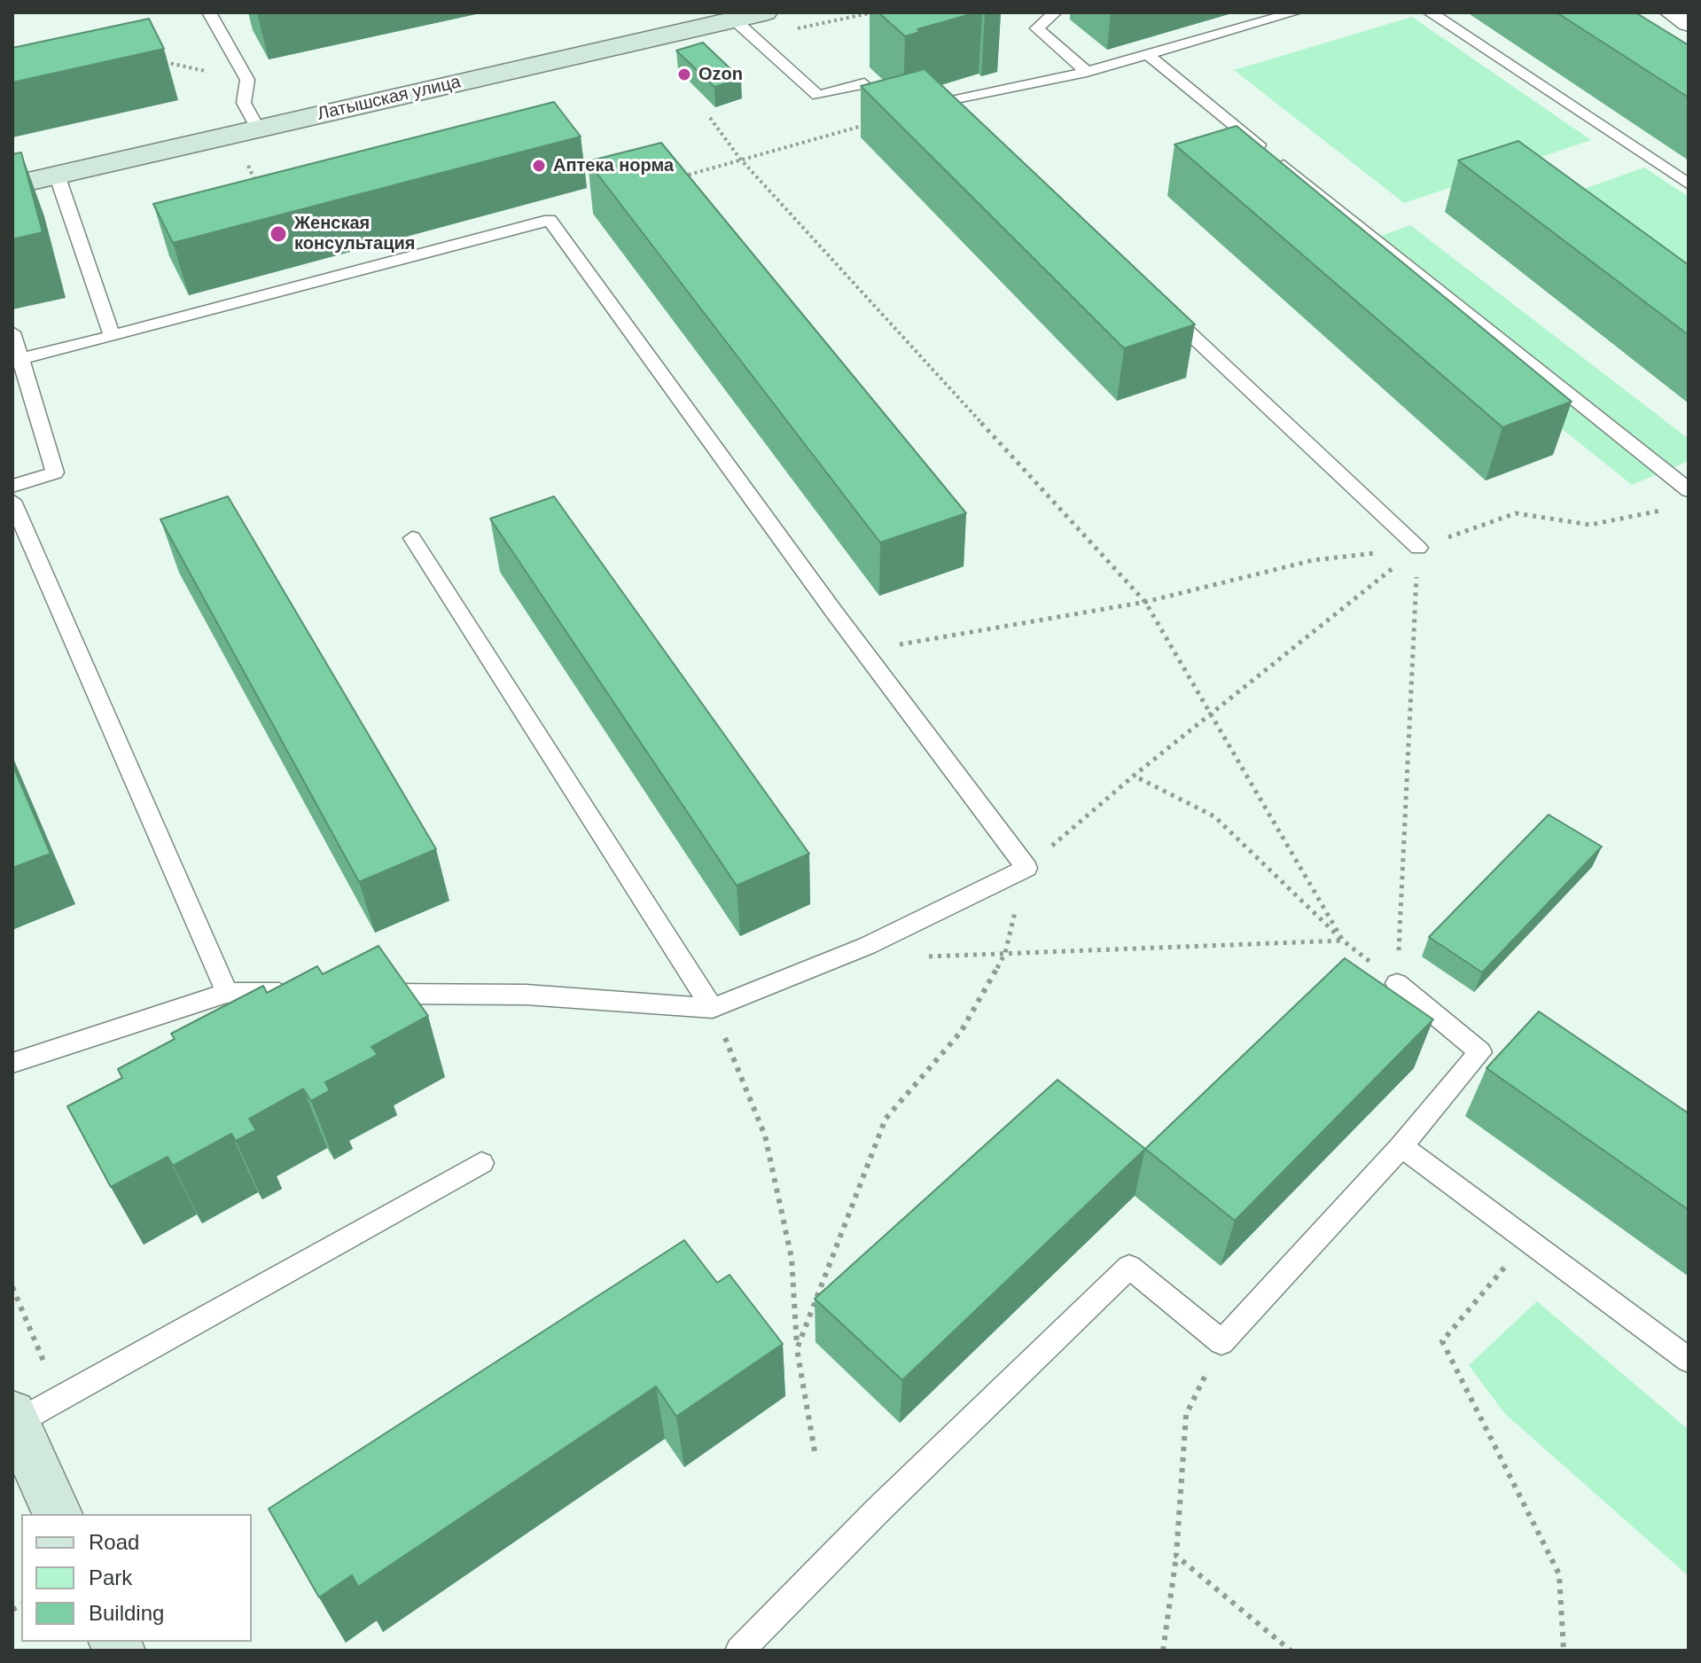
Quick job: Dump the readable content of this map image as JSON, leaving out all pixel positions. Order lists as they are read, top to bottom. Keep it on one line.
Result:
{"streets":{"street":["Латышская улица"]},"places":["Ozon","Аптека норма","Женская консультация"],"legend":["Road","Park","Building"]}
